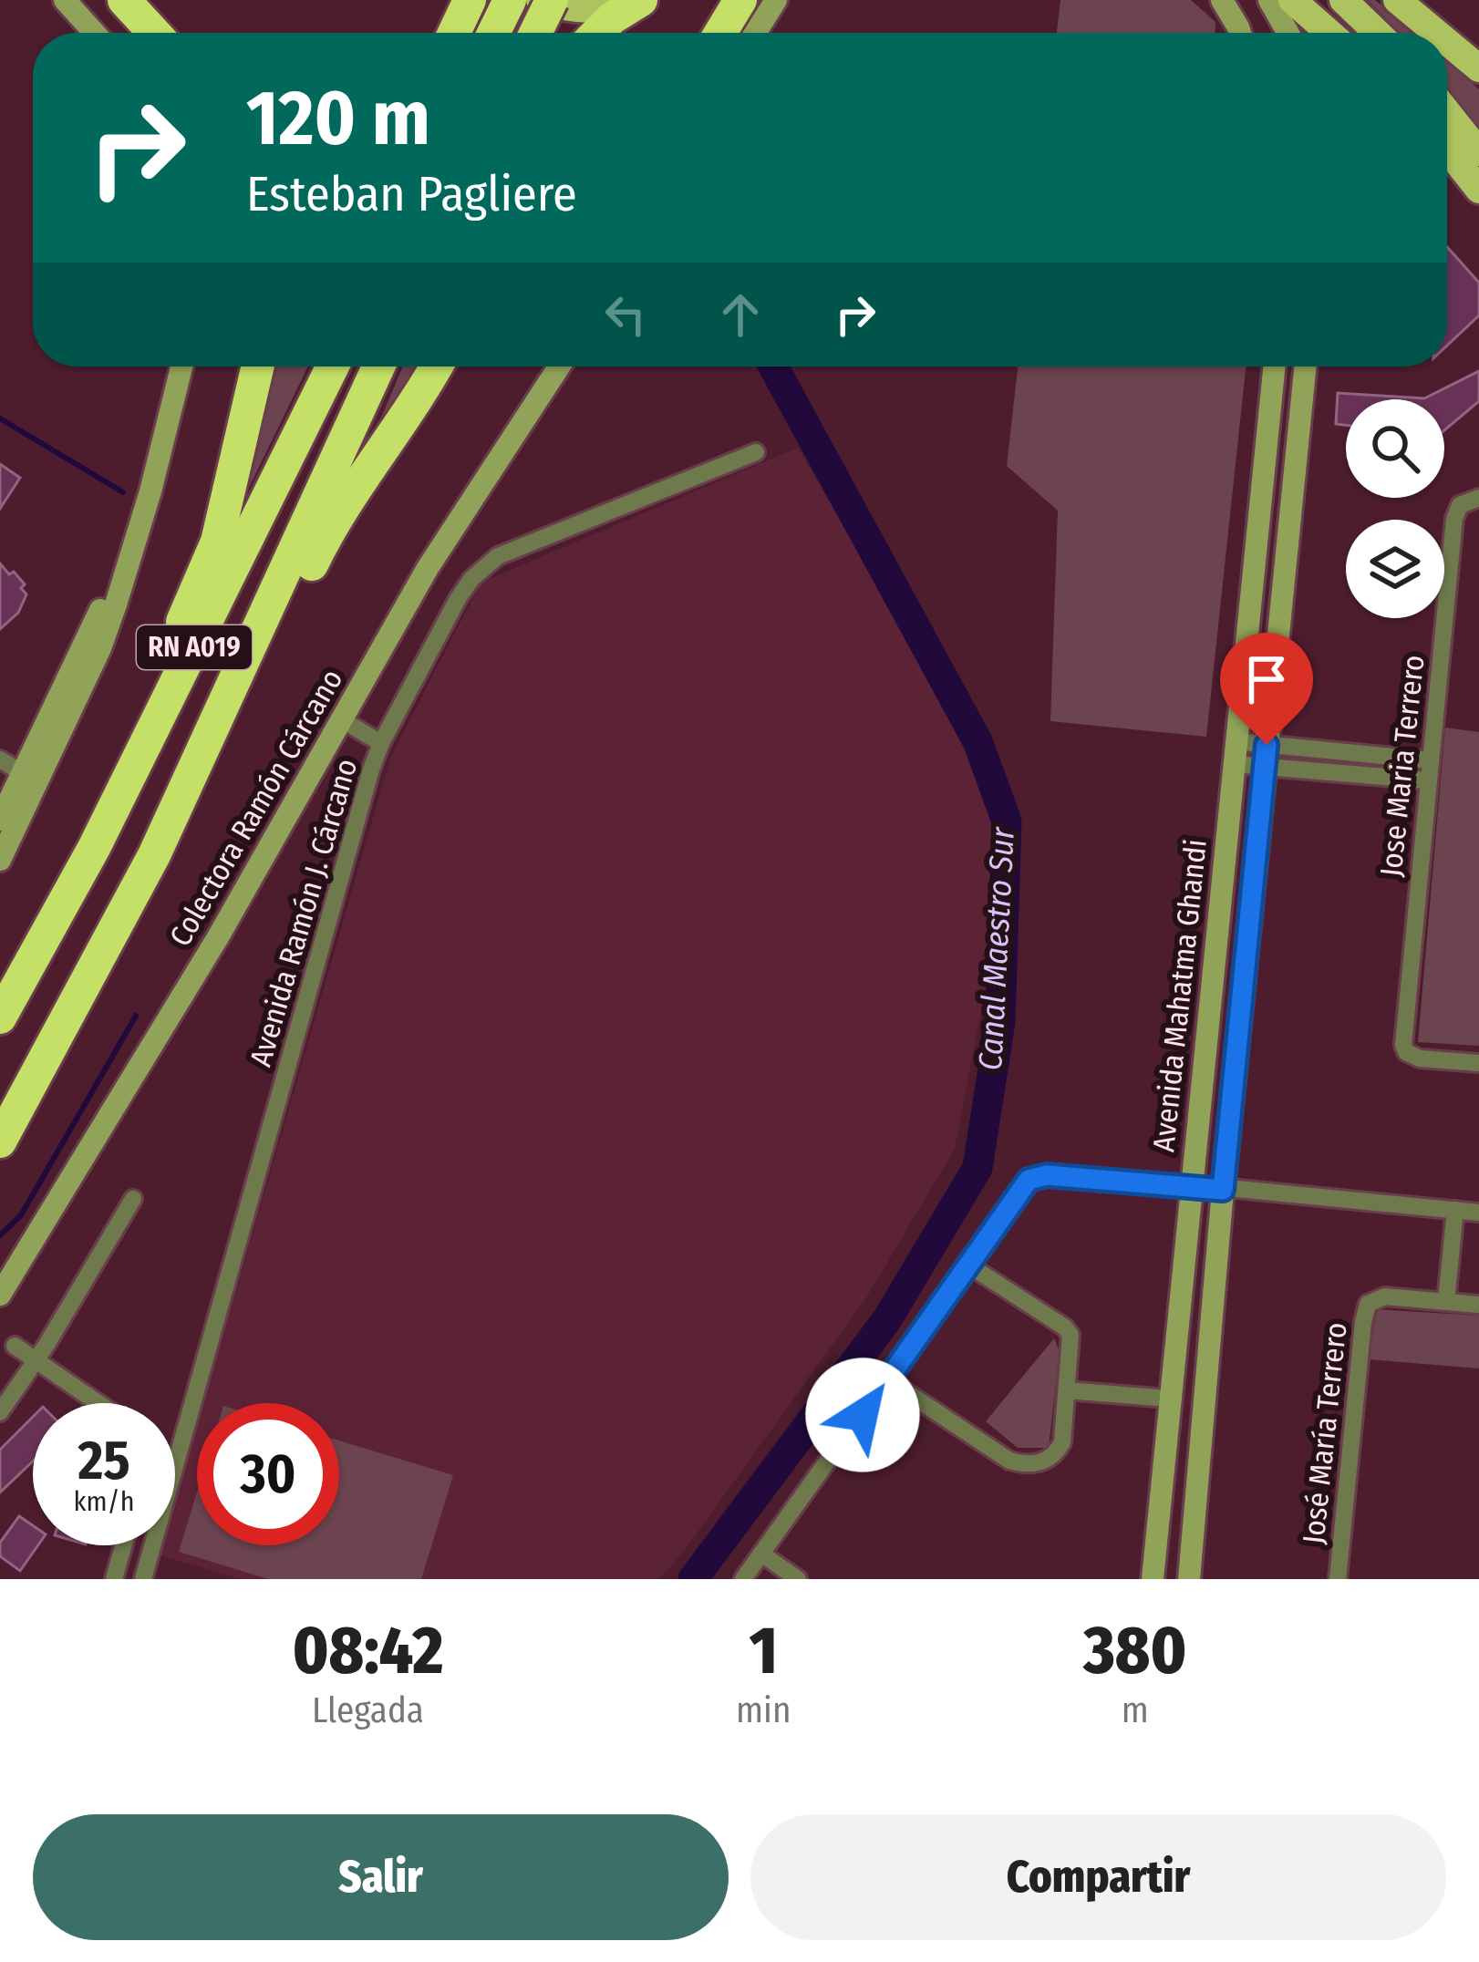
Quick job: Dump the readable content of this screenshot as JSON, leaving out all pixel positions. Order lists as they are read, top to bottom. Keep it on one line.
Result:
{"streets":{"highway":["RN A019"],"main road":["Colectora Ramón Cárcano","Avenida Mahatma Ghandi"],"street":["Jose Maria Terrero","Avenida Ramón J. Cárcano","José María Terrero"]},"water":["Canal Maestro Sur"],"page":{"turn":["120 m","Esteban Pagliere"],"speed":"25 km/h","limit":"30","eta":["08:42","Llegada","1","min","380","m"],"buttons":["Salir","Compartir"]}}
